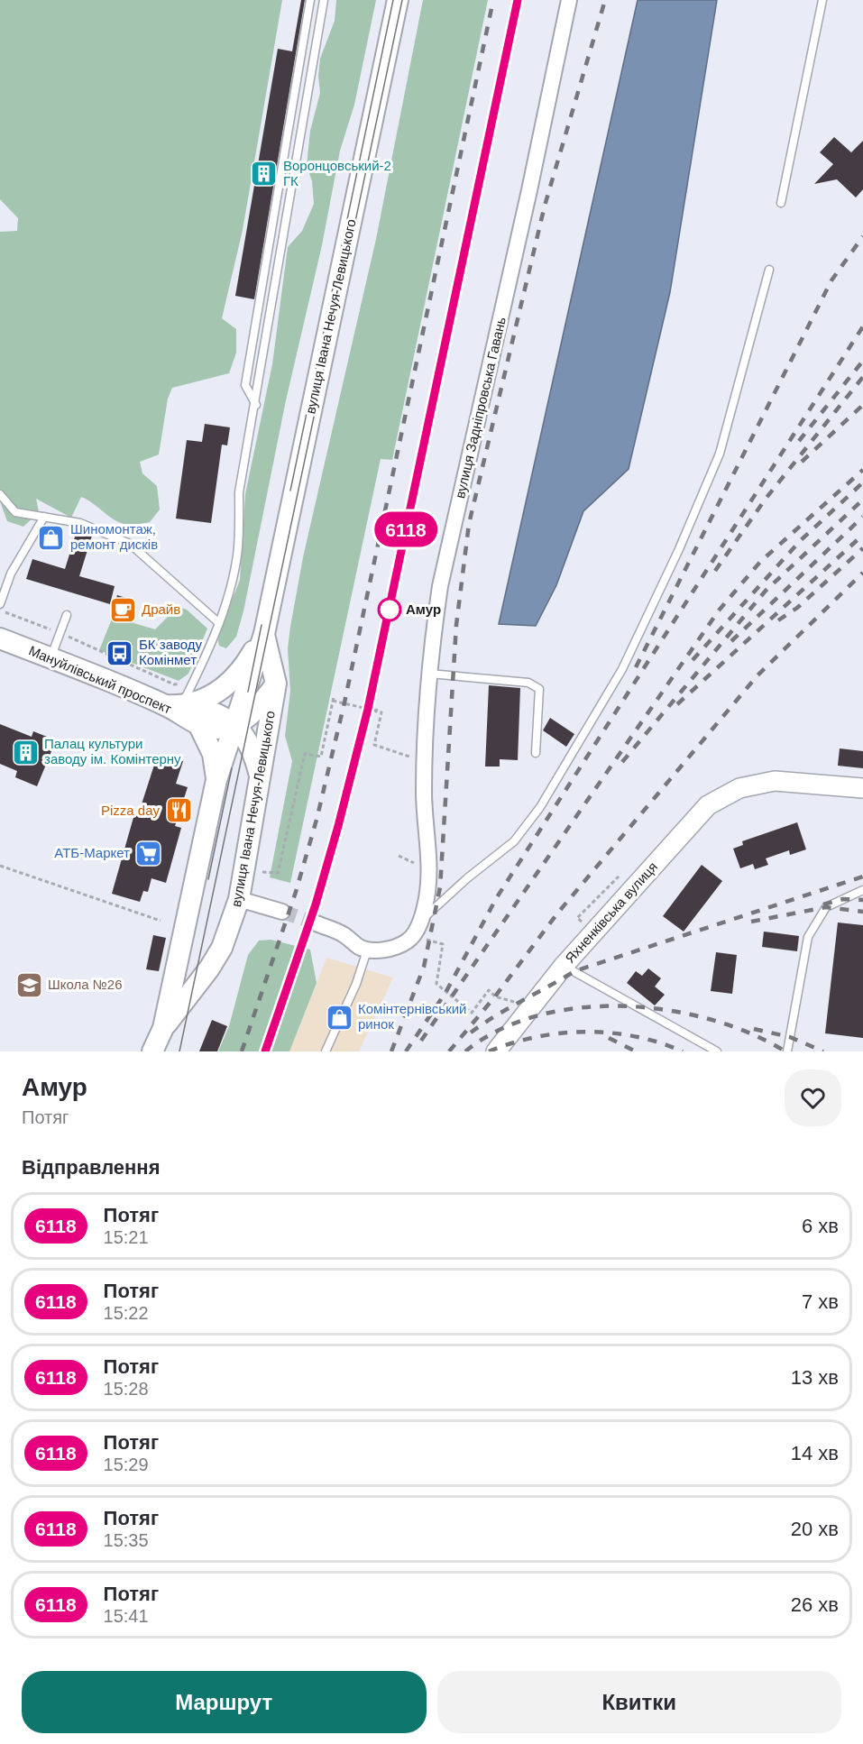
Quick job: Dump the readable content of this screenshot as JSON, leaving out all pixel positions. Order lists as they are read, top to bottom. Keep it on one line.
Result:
{"streets":{"main road":["вулиця Івана Нечуя-Левицького","Мануйлівський проспект"],"street":["вулиця Задніпровська Гавань","Яхненківська вулиця"]},"places":{"building":["Воронцовський-2 ГК","Палац культури заводу ім. Комінтерну"],"shop":["Шиномонтаж, ремонт дисків","Комінтернівський ринок"],"cafe":["Драйв"],"other":["Амур"],"bus stop":["БК заводу Комінмет"],"restaurant":["Pizza day"],"supermarket":["АТБ-Маркет"],"school or university":["Школа №26"]},"page":{"on_map":"6118","heading":[["Амур","Потяг"],"Відправлення"],"list":[{"mark":"6118","name":"Потяг","note":"15:21","value":"6 хв"},{"mark":"6118","name":"Потяг","note":"15:22","value":"7 хв"},{"mark":"6118","name":"Потяг","note":"15:28","value":"13 хв"},{"mark":"6118","name":"Потяг","note":"15:29","value":"14 хв"},{"mark":"6118","name":"Потяг","note":"15:35","value":"20 хв"},{"mark":"6118","name":"Потяг","note":"15:41","value":"26 хв"}],"buttons":["Маршрут","Квитки"]}}
